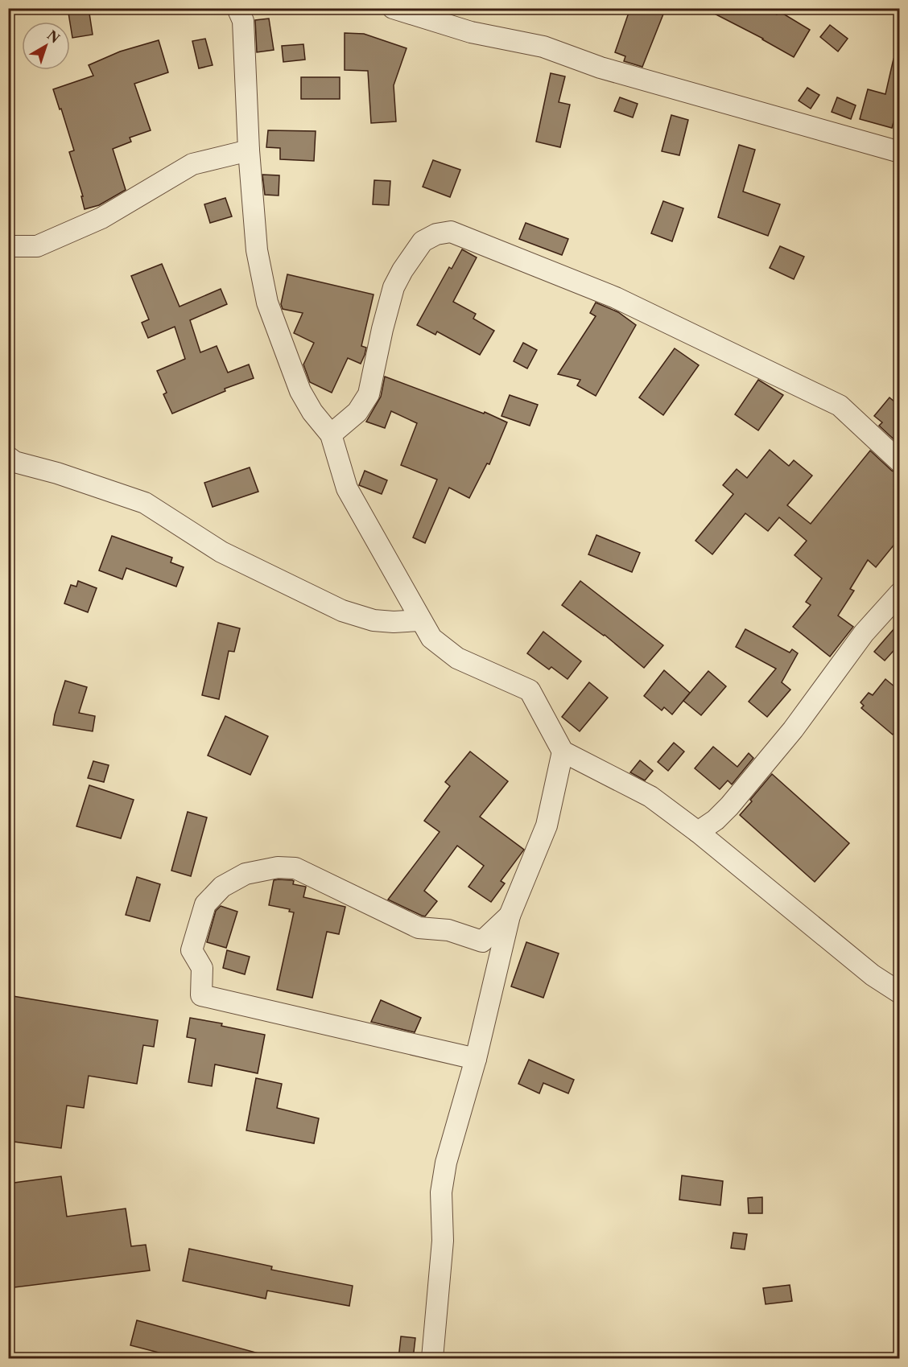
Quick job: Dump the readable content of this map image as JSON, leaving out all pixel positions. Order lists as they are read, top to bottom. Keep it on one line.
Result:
{"north":"top right"}
